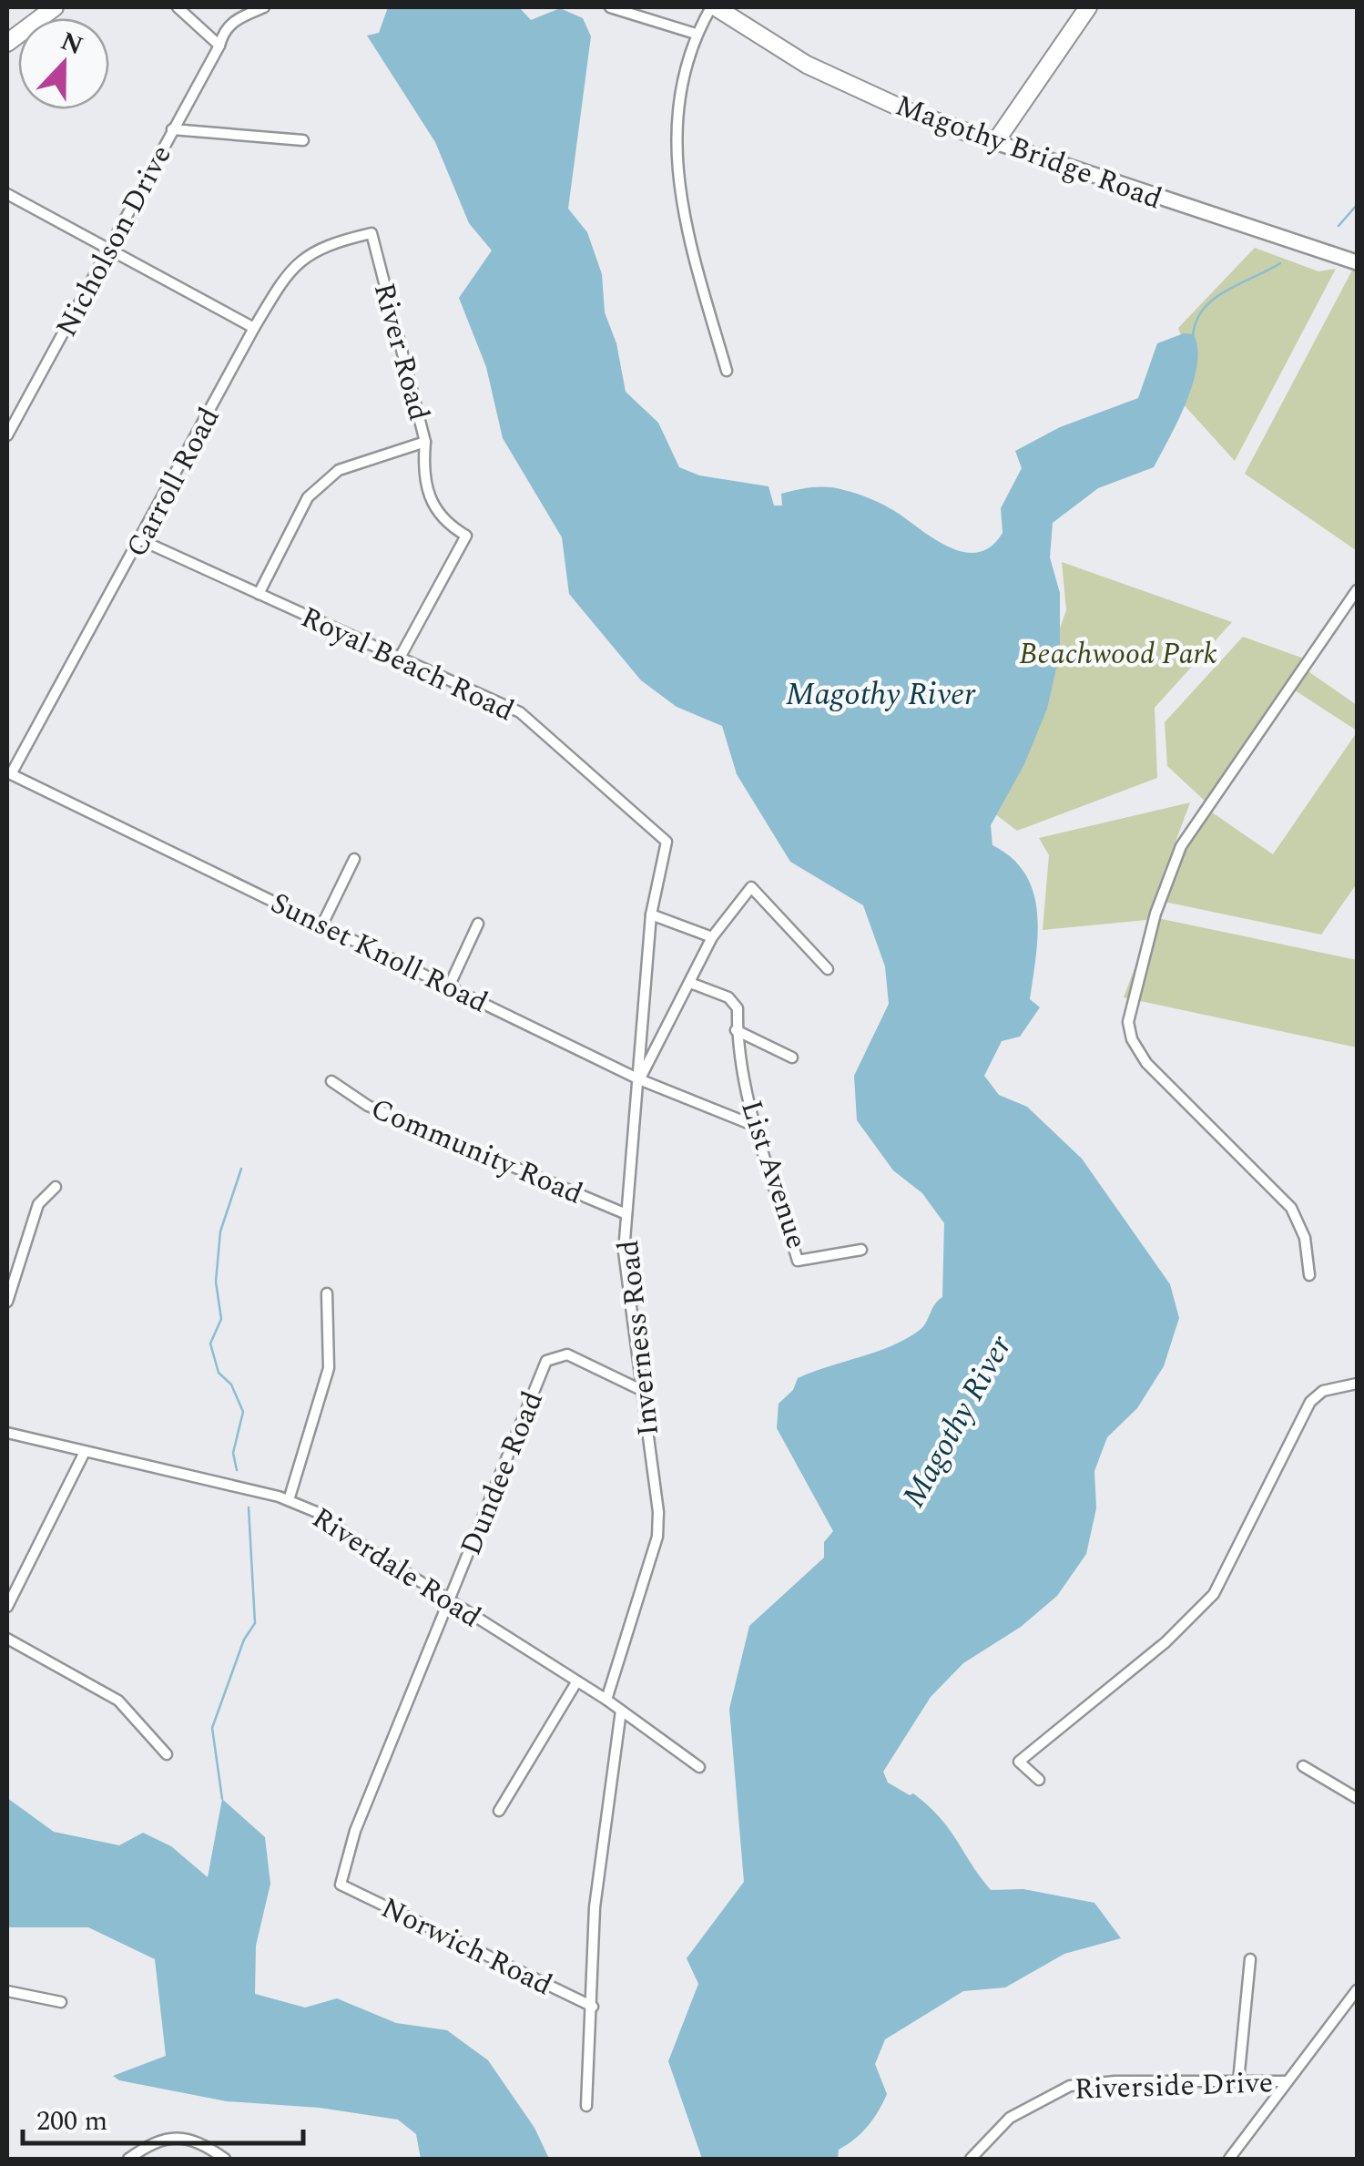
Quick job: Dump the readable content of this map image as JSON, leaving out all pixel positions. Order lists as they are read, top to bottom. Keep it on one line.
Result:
{"streets":{"main road":["Magothy Bridge Road"],"street":["Nicholson Drive","River Road","Carroll Road","Royal Beach Road","Sunset Knoll Road","Community Road","List Avenue","Inverness Road","Dundee Road","Riverdale Road","Norwich Road","Riverside Drive"]},"crossings":[["River Road","Carroll Road"],["River Road","Royal Beach Road"],["Carroll Road","Royal Beach Road"],["Carroll Road","Sunset Knoll Road"],["Royal Beach Road","Inverness Road"],["Sunset Knoll Road","List Avenue"],["Sunset Knoll Road","Inverness Road"],["Community Road","Inverness Road"],["Inverness Road","Dundee Road"],["Inverness Road","Riverdale Road"],["Dundee Road","Riverdale Road"],["Dundee Road","Norwich Road"]],"water":["Magothy River"],"parks":["Beachwood Park"],"scale_bar":"200 m","north":"top"}
